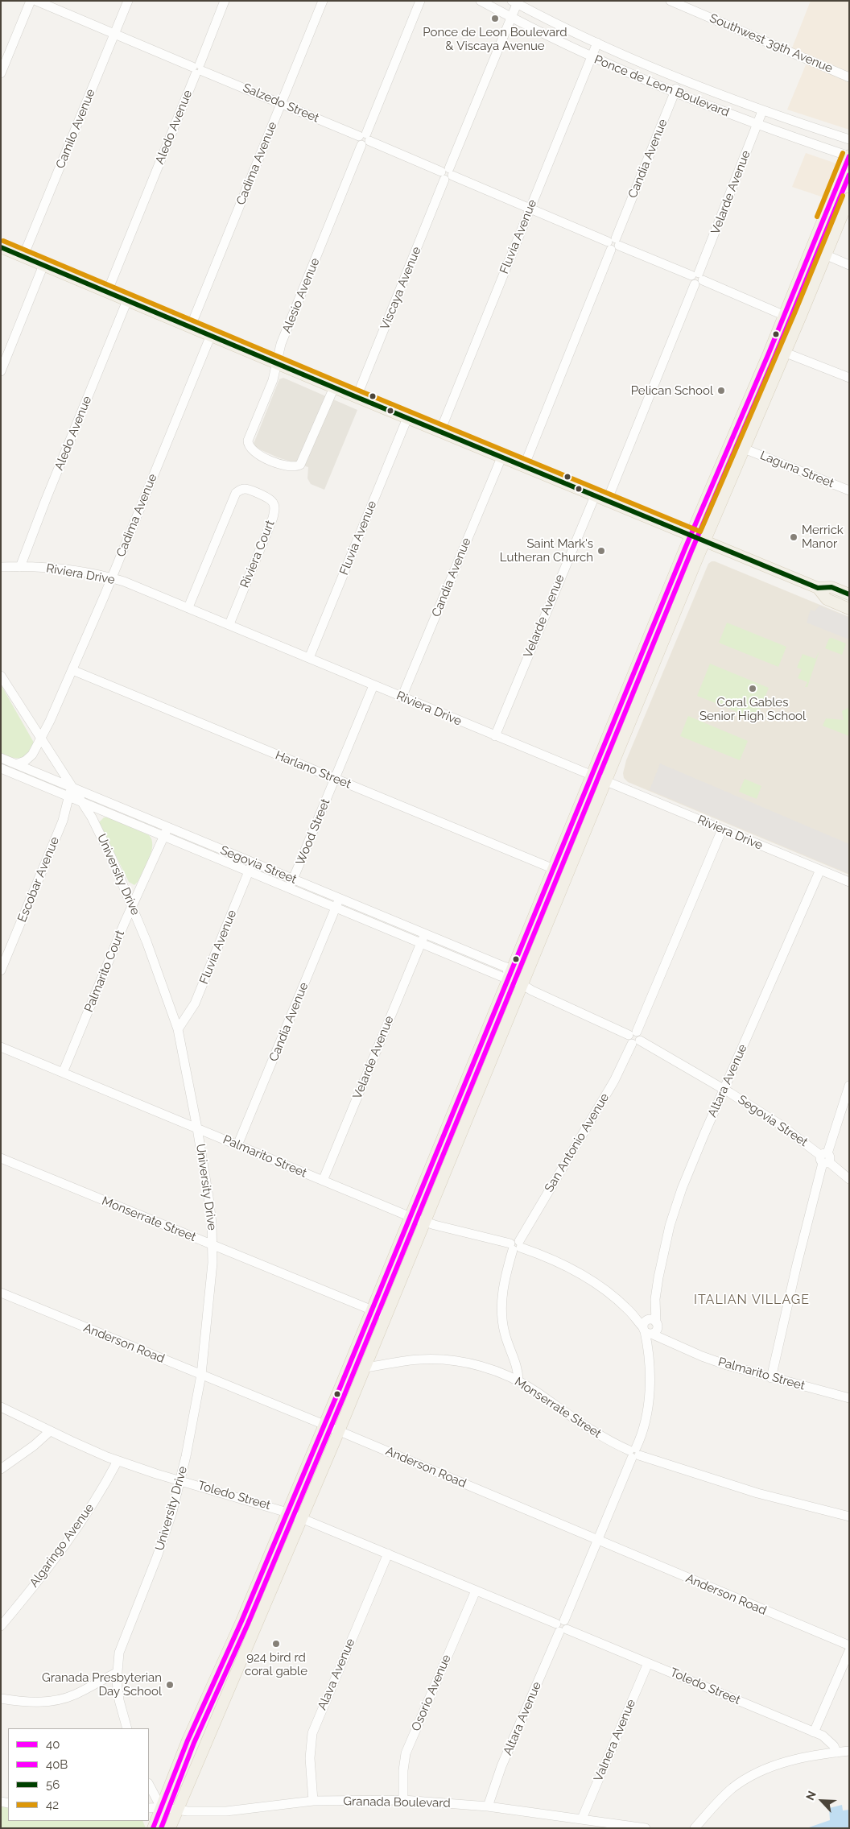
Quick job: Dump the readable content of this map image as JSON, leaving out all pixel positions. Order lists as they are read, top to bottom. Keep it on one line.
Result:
{"streets":{"street":["Southwest 39th Avenue","Ponce de Leon Boulevard","Salzedo Street","Aledo Avenue","Camilo Avenue","Candia Avenue","Cadima Avenue","Velarde Avenue","Fluvia Avenue","Viscaya Avenue","Alesio Avenue","Laguna Street","Riviera Court","Riviera Drive","Harlano Street","Wood Street","Segovia Street","University Drive","Escobar Avenue","Palmarito Court","Altara Avenue","San Antonio Avenue","Palmarito Street","Monserrate Street","Anderson Road","Toledo Street","Algaringo Avenue","Alava Avenue","Osorio Avenue","Valnera Avenue","Granada Boulevard"]},"crossings":[["Ponce de Leon Boulevard","Candia Avenue"],["Ponce de Leon Boulevard","Velarde Avenue"],["Ponce de Leon Boulevard","Fluvia Avenue"],["Ponce de Leon Boulevard","Viscaya Avenue"],["Salzedo Street","Aledo Avenue"],["Salzedo Street","Camilo Avenue"],["Salzedo Street","Candia Avenue"],["Salzedo Street","Cadima Avenue"],["Salzedo Street","Velarde Avenue"],["Salzedo Street","Fluvia Avenue"],["Salzedo Street","Viscaya Avenue"],["Salzedo Street","Alesio Avenue"],["Aledo Avenue","Riviera Drive"],["Candia Avenue","Riviera Drive"],["Candia Avenue","Segovia Street"],["Candia Avenue","Palmarito Street"],["Cadima Avenue","Riviera Drive"],["Cadima Avenue","Harlano Street"],["Cadima Avenue","Segovia Street"],["Cadima Avenue","University Drive"],["Velarde Avenue","Riviera Drive"],["Velarde Avenue","Segovia Street"],["Velarde Avenue","Palmarito Street"],["Fluvia Avenue","Riviera Drive"],["Fluvia Avenue","Segovia Street"],["Fluvia Avenue","University Drive"],["Riviera Court","Riviera Drive"],["Riviera Drive","Wood Street"],["Riviera Drive","Altara Avenue"],["Riviera Drive","San Antonio Avenue"],["Harlano Street","Wood Street"],["Wood Street","Segovia Street"],["Segovia Street","University Drive"],["Segovia Street","Escobar Avenue"],["Segovia Street","Palmarito Court"],["Segovia Street","Altara Avenue"],["Segovia Street","San Antonio Avenue"],["University Drive","Escobar Avenue"],["University Drive","Palmarito Court"],["University Drive","Palmarito Street"],["University Drive","Monserrate Street"],["University Drive","Anderson Road"],["University Drive","Toledo Street"],["Palmarito Court","Palmarito Street"],["Altara Avenue","Palmarito Street"],["Altara Avenue","Monserrate Street"],["Altara Avenue","Anderson Road"],["Altara Avenue","Toledo Street"],["Altara Avenue","Granada Boulevard"],["San Antonio Avenue","Palmarito Street"],["San Antonio Avenue","Monserrate Street"],["Toledo Street","Algaringo Avenue"],["Toledo Street","Alava Avenue"],["Toledo Street","Osorio Avenue"],["Toledo Street","Valnera Avenue"],["Alava Avenue","Granada Boulevard"],["Osorio Avenue","Granada Boulevard"],["Valnera Avenue","Granada Boulevard"]],"districts":["ITALIAN VILLAGE"],"places":["Ponce de Leon Boulevard & Viscaya Avenue","Pelican School","Merrick Manor","Saint Mark's Lutheran Church","Coral Gables Senior High School","924 bird rd coral gable","Granada Presbyterian Day School"],"lines":["transit line 42","transit line 40","transit line 40B","transit line 56"],"legend":["40","40B","56","42"],"north":"top left"}
